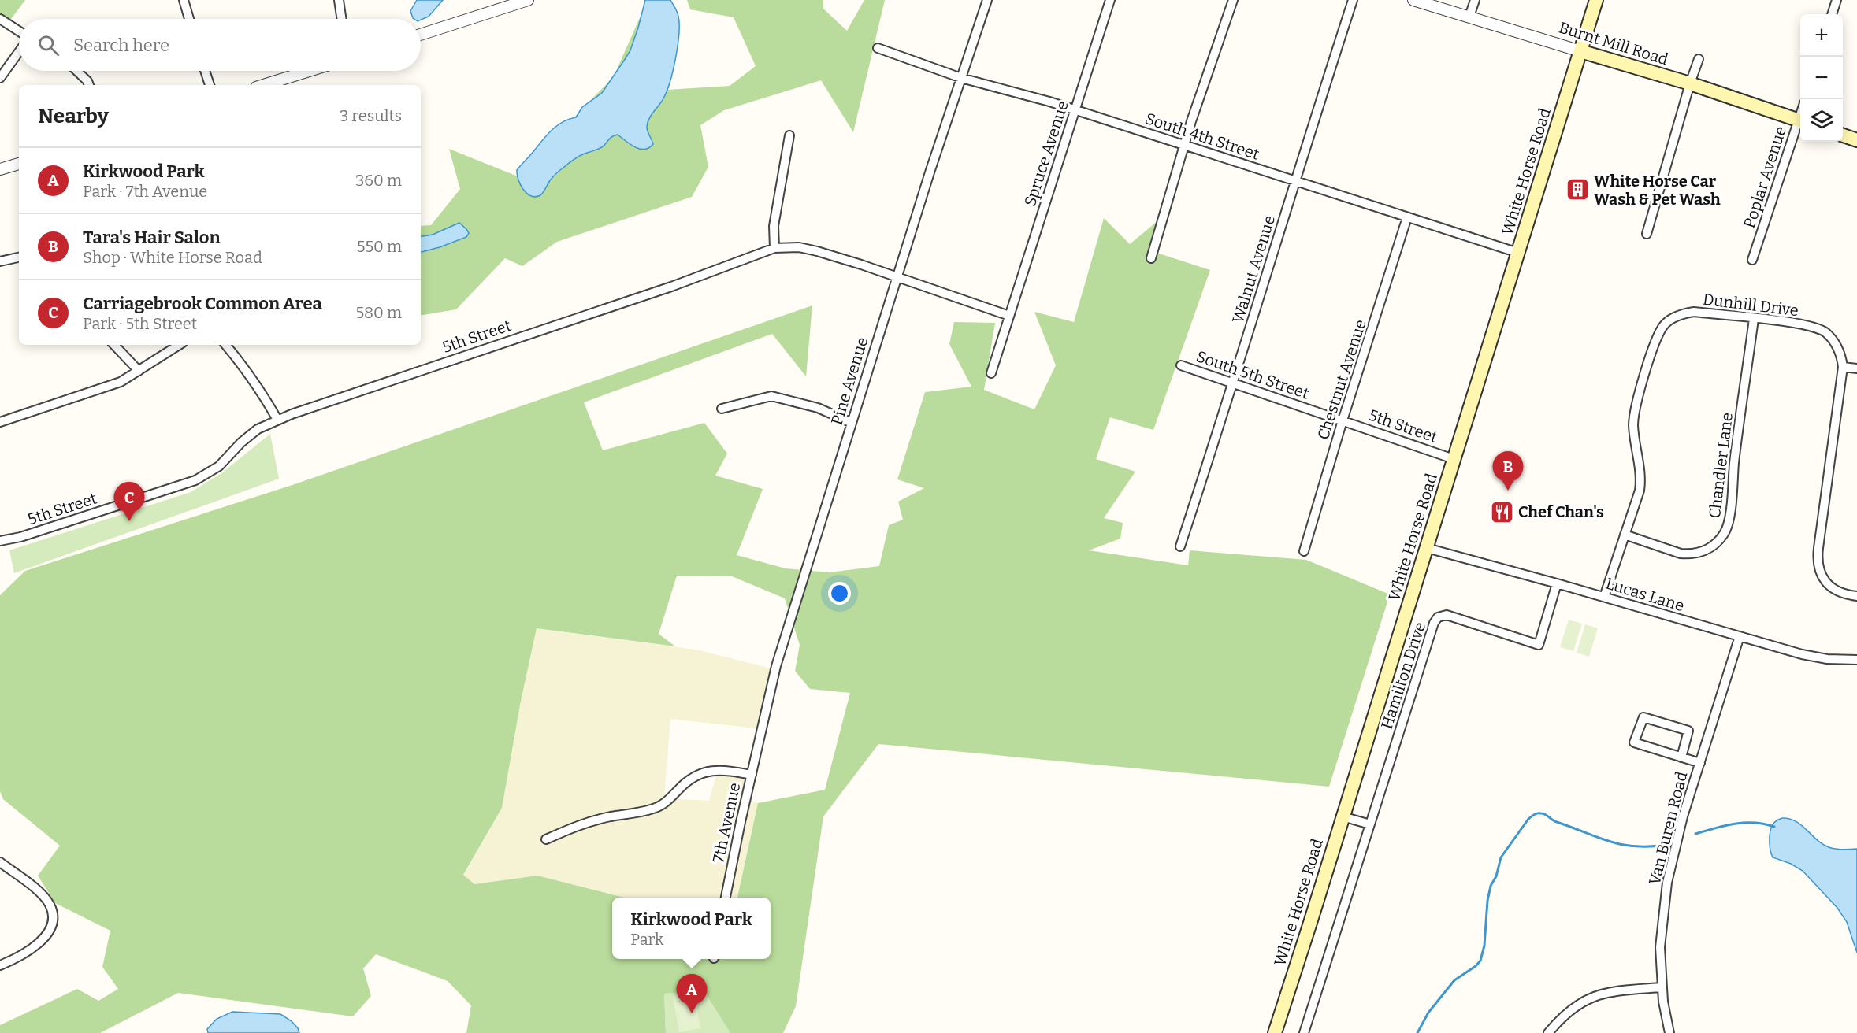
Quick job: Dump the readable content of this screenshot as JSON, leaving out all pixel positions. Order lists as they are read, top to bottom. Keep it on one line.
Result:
{"streets":{"main road":["Burnt Mill Road","White Horse Road"],"street":["South 4th Street","Spruce Avenue","Poplar Avenue","Walnut Avenue","Dunhill Drive","5th Street","South 5th Street","Chestnut Avenue","Pine Avenue","Chandler Lane","Lucas Lane","Hamilton Drive","7th Avenue","Van Buren Road"]},"crossings":[["Burnt Mill Road","White Horse Road"],["South 4th Street","Spruce Avenue"],["South 4th Street","White Horse Road"],["South 4th Street","Walnut Avenue"],["South 4th Street","Chestnut Avenue"],["South 4th Street","Pine Avenue"],["White Horse Road","5th Street"],["White Horse Road","Lucas Lane"],["Walnut Avenue","South 5th Street"],["Dunhill Drive","Chandler Lane"],["Dunhill Drive","Lucas Lane"],["5th Street","South 5th Street"],["5th Street","Chestnut Avenue"],["5th Street","Pine Avenue"],["South 5th Street","Chestnut Avenue"],["Pine Avenue","7th Avenue"],["Lucas Lane","Hamilton Drive"],["Lucas Lane","Van Buren Road"]],"places":{"building":["White Horse Car Wash & Pet Wash"],"restaurant":["Chef Chan's"]},"page":{"map_buttons":["+","−"],"search":"Search here","heading":["Nearby","3 results"],"list":[{"mark":"A","name":"Kirkwood Park","note":"Park · 7th Avenue","value":"360 m"},{"mark":"B","name":"Tara's Hair Salon","note":"Shop · White Horse Road","value":"550 m"},{"mark":"C","name":"Carriagebrook Common Area","note":"Park · 5th Street","value":"580 m"}],"pins":["B","C","A"],"popup":["Kirkwood Park","Park"]}}
